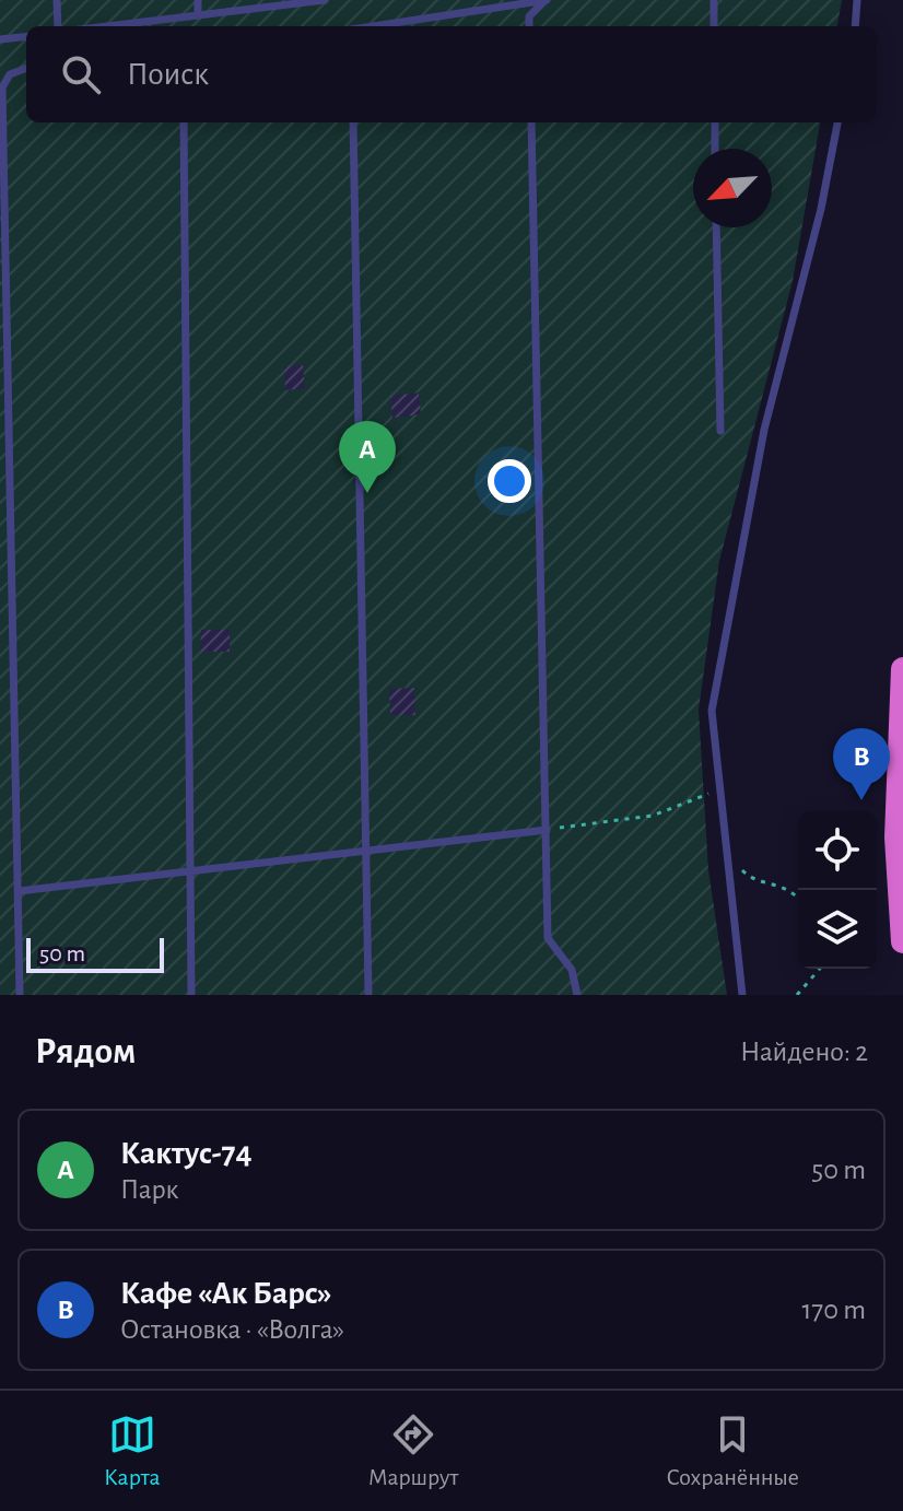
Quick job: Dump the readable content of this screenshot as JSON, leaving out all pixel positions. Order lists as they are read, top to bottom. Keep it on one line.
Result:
{"scale_bar":"50 m","north":"bottom left","page":{"search":"Поиск","pins":["A","B"],"scale":"50 m","heading":["Рядом","Найдено: 2"],"list":[{"mark":"A","name":"Кактус-74","note":"Парк","value":"50 m"},{"mark":"B","name":"Кафе «Ак Барс»","note":"Остановка · «Волга»","value":"170 m"}],"nav":["Карта","Маршрут","Сохранённые"]}}
